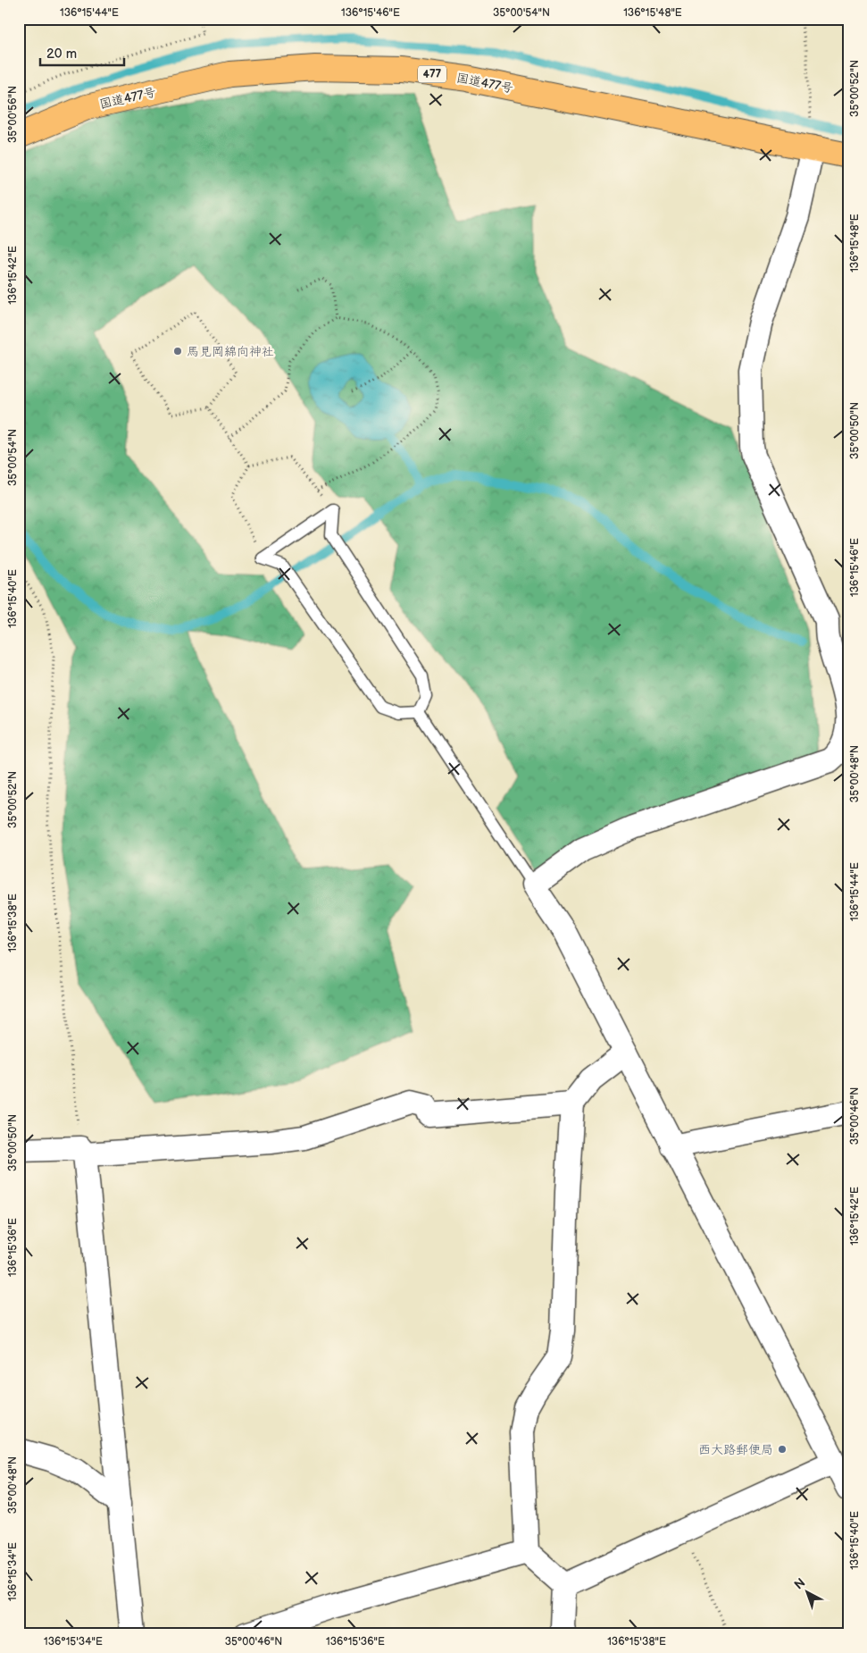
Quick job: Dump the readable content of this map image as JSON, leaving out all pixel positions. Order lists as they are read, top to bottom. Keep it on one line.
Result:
{"streets":{"highway":["477","国道477号"]},"places":["馬見岡綿向神社","西大路郵便局"],"scale_bar":"20 m","north":"top left","coordinates":["136°15'44\"E","136°15'46\"E","35°00'54\"N","136°15'48\"E","35°00'52\"N","35°00'56\"N","136°15'42\"E","35°00'50\"N","136°15'40\"E","35°00'48\"N","136°15'38\"E","35°00'46\"N","136°15'36\"E","136°15'34\"E"]}
